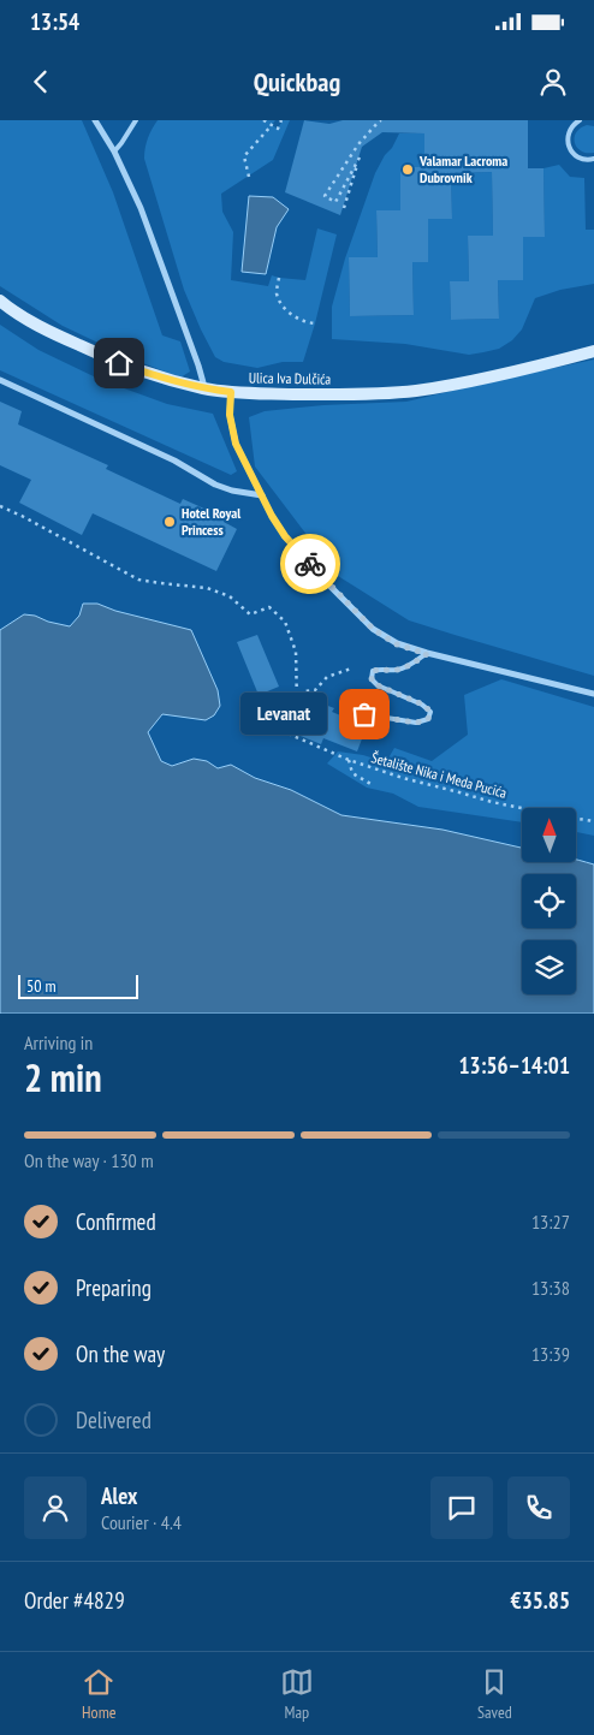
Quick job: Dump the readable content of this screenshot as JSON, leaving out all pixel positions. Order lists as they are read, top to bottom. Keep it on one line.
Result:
{"streets":{"main road":["Ulica Iva Dulčića"],"path":["Šetalište Nika i Meda Pucića"]},"places":["Valamar Lacroma Dubrovnik","Hotel Royal Princess","Levanat"],"scale_bar":"50 m","north":"top","page":{"status":"13:54","header":"Quickbag","bubble":"Levanat","scale":"50 m","heading":["2 min","Arriving in","13:56–14:01"],"panel":["Alex","Courier · 4.4","Order #4829","€35.85"],"bar":"On the way · 130 m","list":[["Confirmed","13:27"],["Preparing","13:38"],["On the way","13:39"],"Delivered"],"tabs":["Home","Map","Saved"]}}
